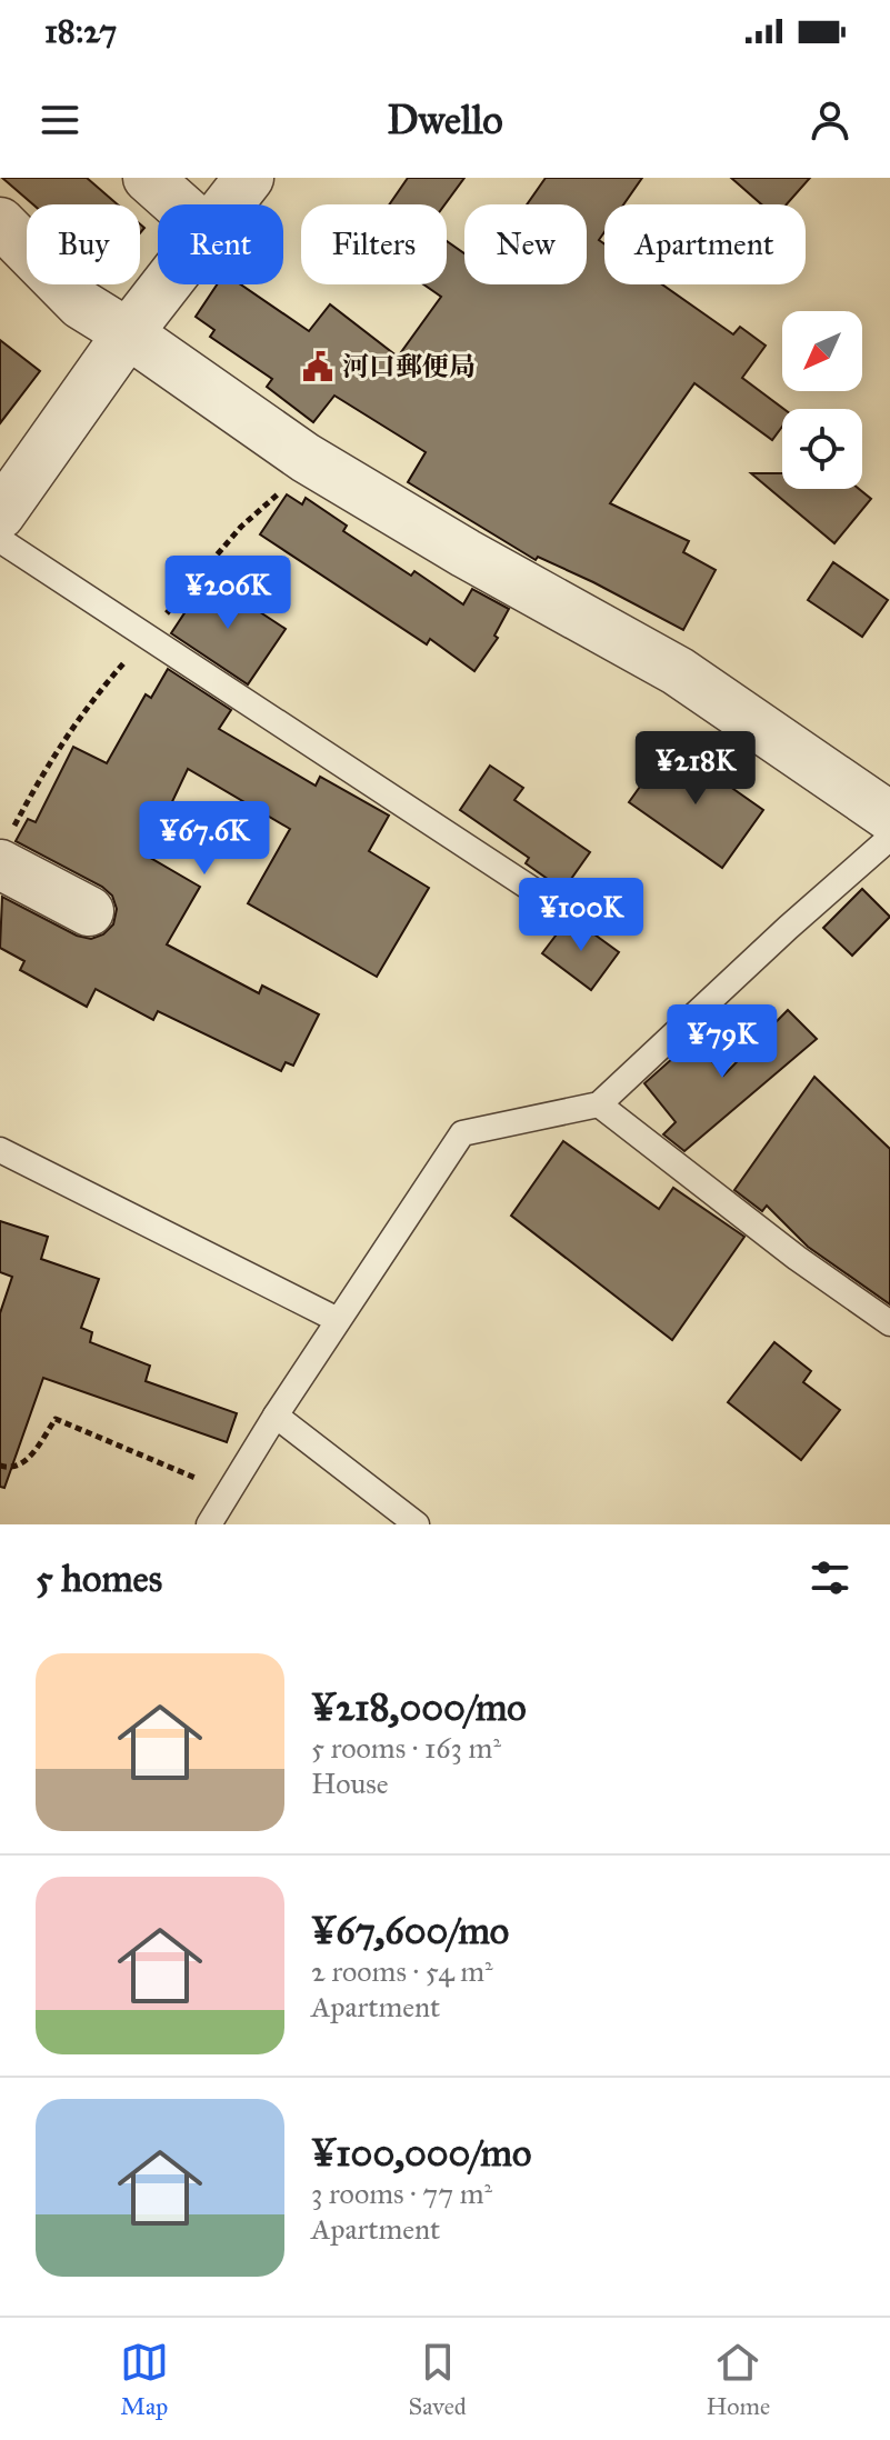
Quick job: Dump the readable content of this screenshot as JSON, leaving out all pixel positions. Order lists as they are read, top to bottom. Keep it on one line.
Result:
{"places":{"public building":["河口郵便局"]},"north":"bottom left","page":{"status":"18:27","header":"Dwello","chip":["Buy","Rent","Filters","New","Apartment"],"price":["¥206K","¥218K","¥67.6K","¥100K","¥79K"],"heading":"5 homes","list":[{"name":"¥218,000/mo","note":"5 rooms · 163 m² · House"},{"name":"¥67,600/mo","note":"2 rooms · 54 m² · Apartment"},{"name":"¥100,000/mo","note":"3 rooms · 77 m² · Apartment"}],"tabs":["Map","Saved","Home"]}}
